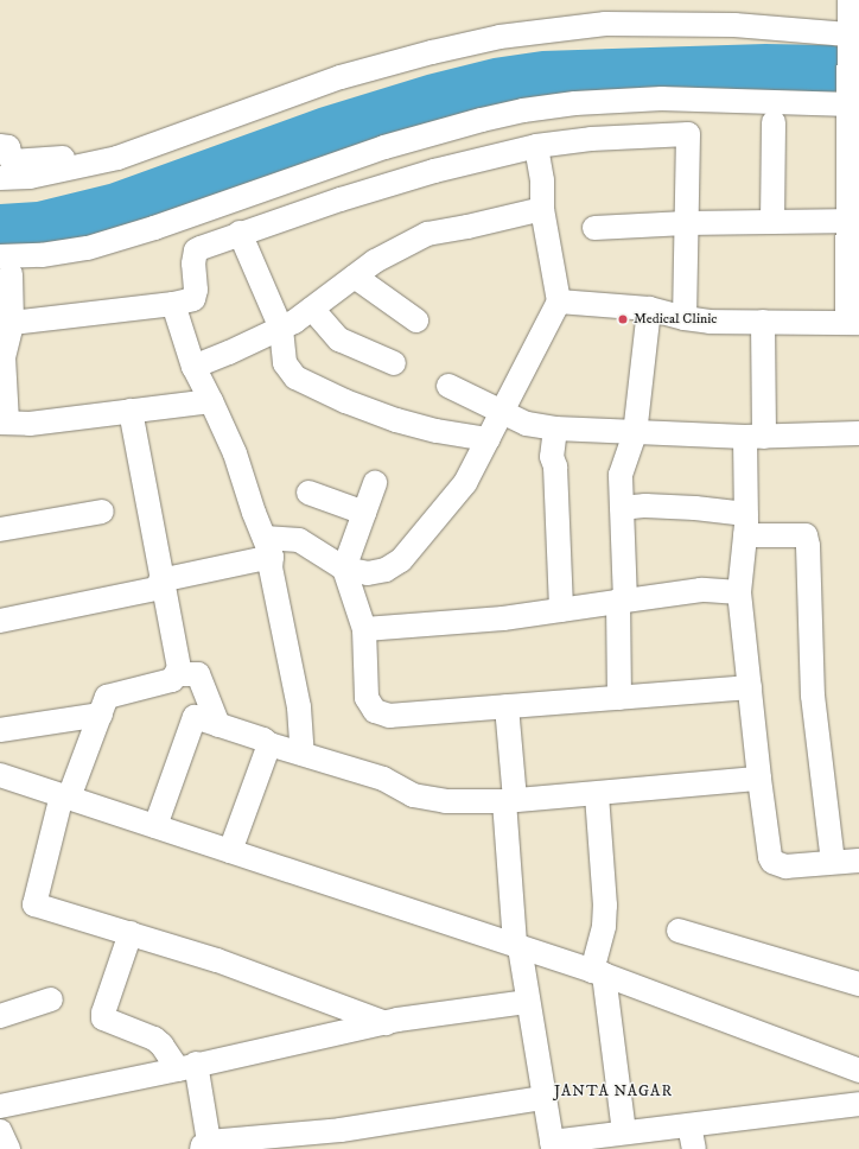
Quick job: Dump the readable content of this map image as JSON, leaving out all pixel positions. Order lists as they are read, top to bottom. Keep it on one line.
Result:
{"districts":["JANTA NAGAR"],"places":["Medical Clinic"]}
